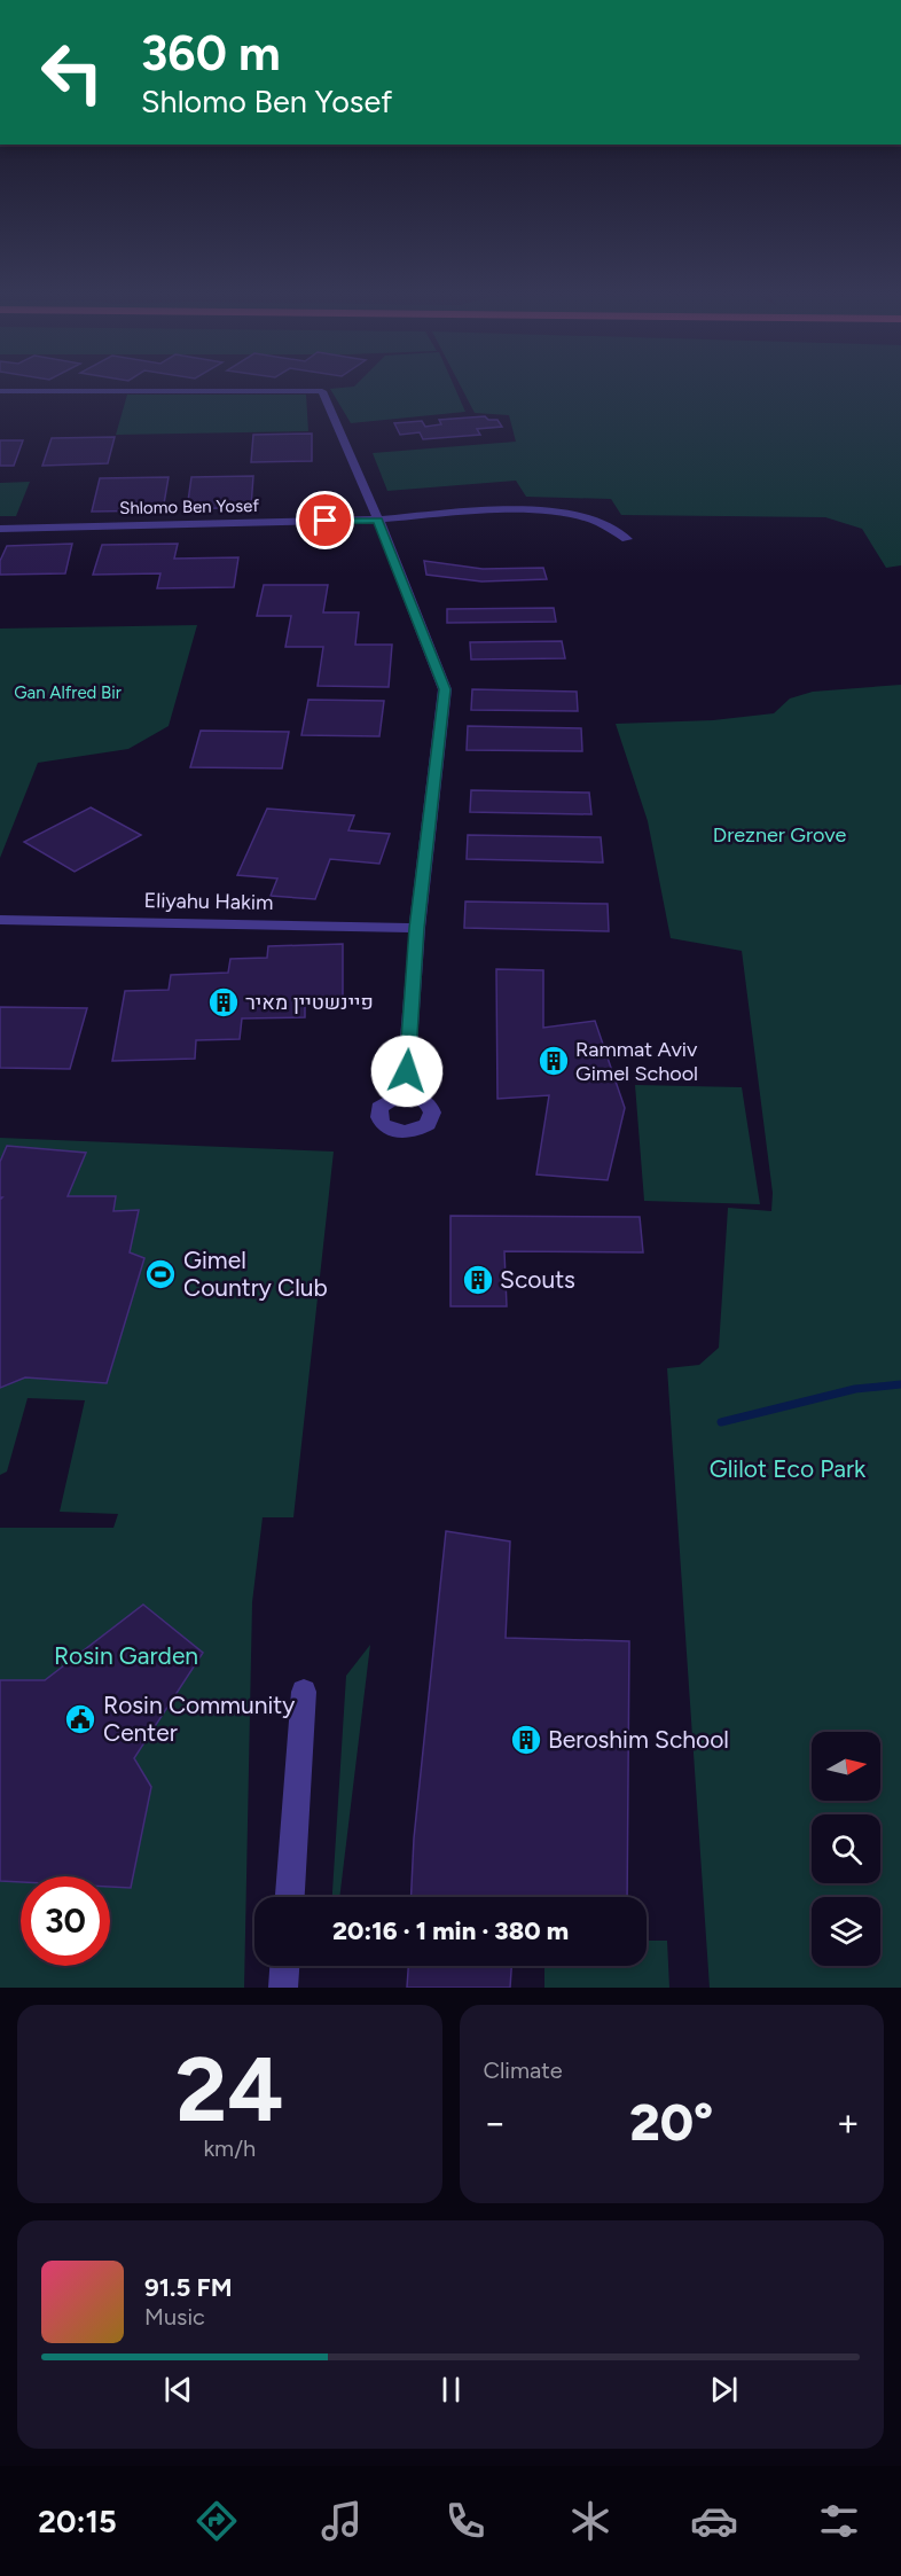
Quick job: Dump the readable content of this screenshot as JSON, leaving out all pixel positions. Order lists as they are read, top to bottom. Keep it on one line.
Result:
{"streets":{"street":["Shlomo Ben Yosef","Eliyahu Hakim"]},"parks":["Gan Alfred Bir","Drezner Grove","Glilot Eco Park","Rosin Garden"],"places":{"building":["פיינשטיין מאיר","Rammat Aviv Gimel School","Scouts","Beroshim School"],"sports":["Gimel Country Club"],"public building":["Rosin Community Center"]},"north":"right","page":{"turn":["360 m","Shlomo Ben Yosef"],"limit":"30","trip":"20:16 · 1 min · 380 m","tile":[["24","km/h"],"Climate"],"heat":["−","20°","+"],"song":["91.5 FM","Music"],"tabs":"20:15"}}
